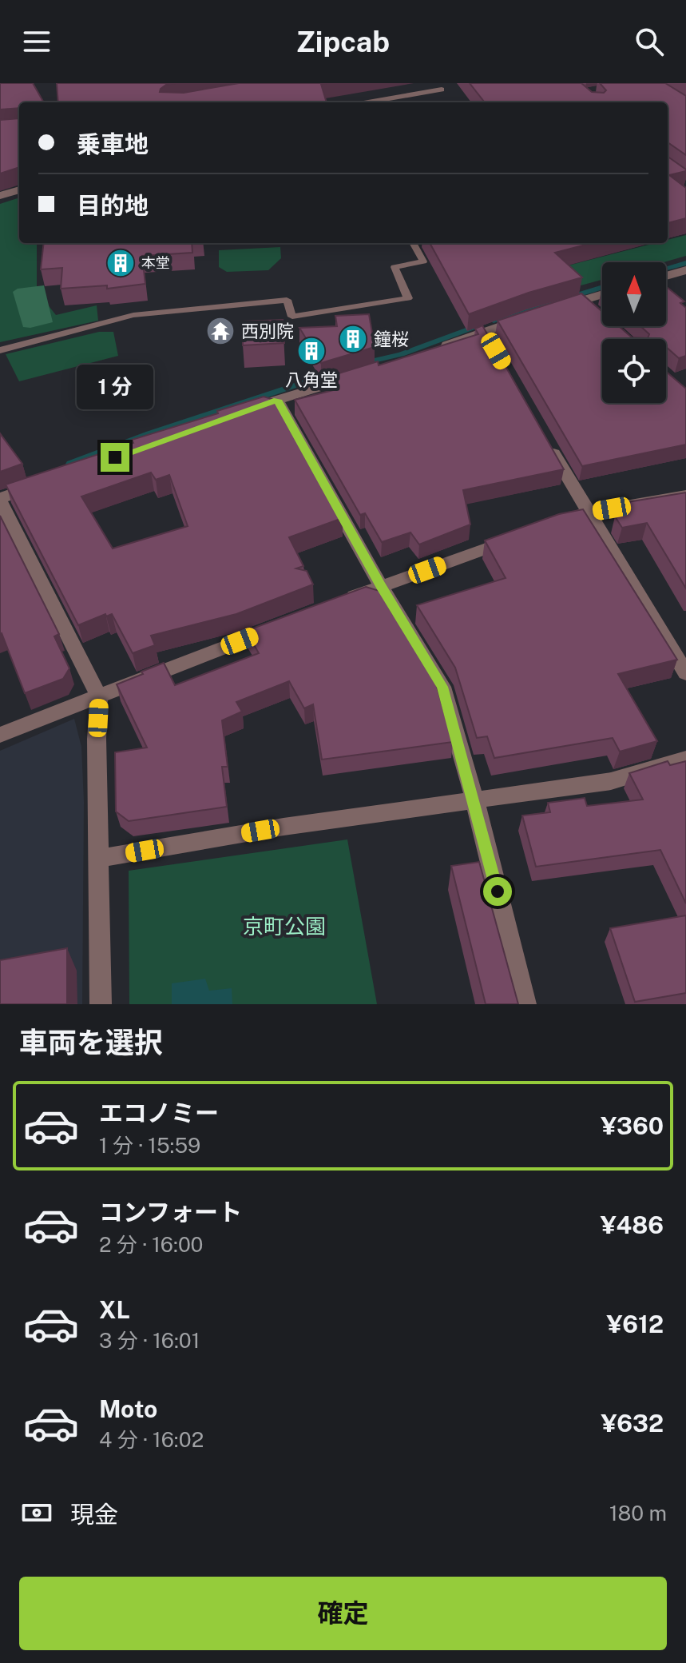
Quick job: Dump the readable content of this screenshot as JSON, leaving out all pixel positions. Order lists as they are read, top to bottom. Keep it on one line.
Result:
{"parks":["京町公園"],"places":{"building":["本堂","鐘桜","八角堂"],"temple":["西別院"]},"north":"top","page":{"header":"Zipcab","banner":["乗車地","目的地"],"bubble":"1 分","heading":"車両を選択","list":[{"name":"エコノミー","note":"1 分 · 15:59","value":"¥360"},{"name":"コンフォート","note":"2 分 · 16:00","value":"¥486"},{"name":"XL","note":"3 分 · 16:01","value":"¥612"},{"name":"Moto","note":"4 分 · 16:02","value":"¥632"}],"pay":["現金","180 m"],"buttons":"確定"}}
